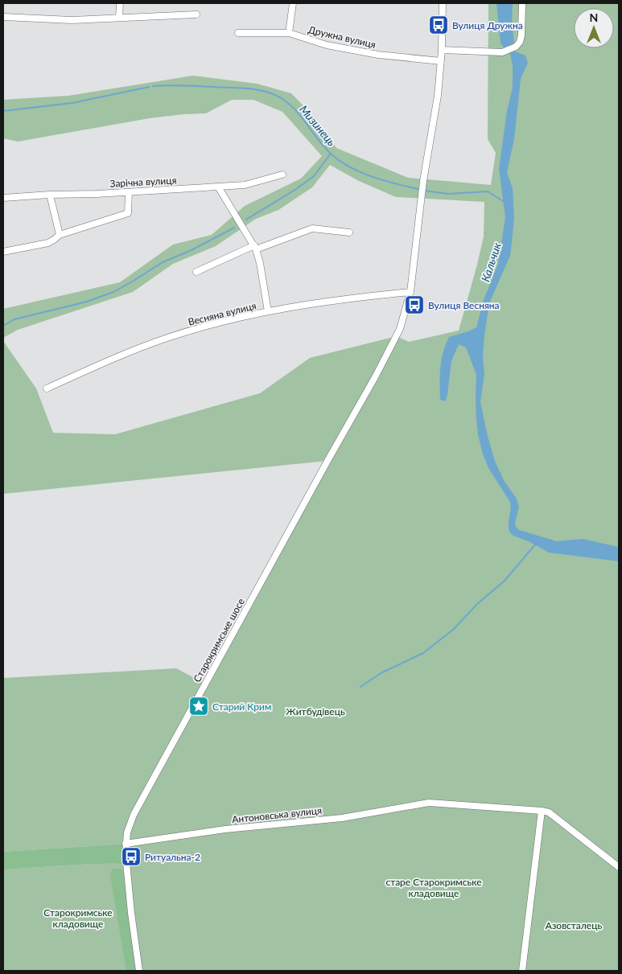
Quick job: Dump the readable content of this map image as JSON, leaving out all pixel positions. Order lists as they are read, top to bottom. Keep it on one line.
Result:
{"streets":{"street":["Дружна вулиця","Зарічна вулиця","Весняна вулиця","Старокримське шосе","Антоновська вулиця"]},"crossings":[["Дружна вулиця","Старокримське шосе"],["Весняна вулиця","Старокримське шосе"],["Старокримське шосе","Антоновська вулиця"]],"water":["Мизинець","Кальчик"],"parks":["Житбудівець","старе Старокримське кладовище","Старокримське кладовище","Азовсталець"],"places":{"bus stop":["Вулиця Дружна","Вулиця Весняна","Ритуальна-2"],"place":["Старий Крим"]},"north":"top"}
